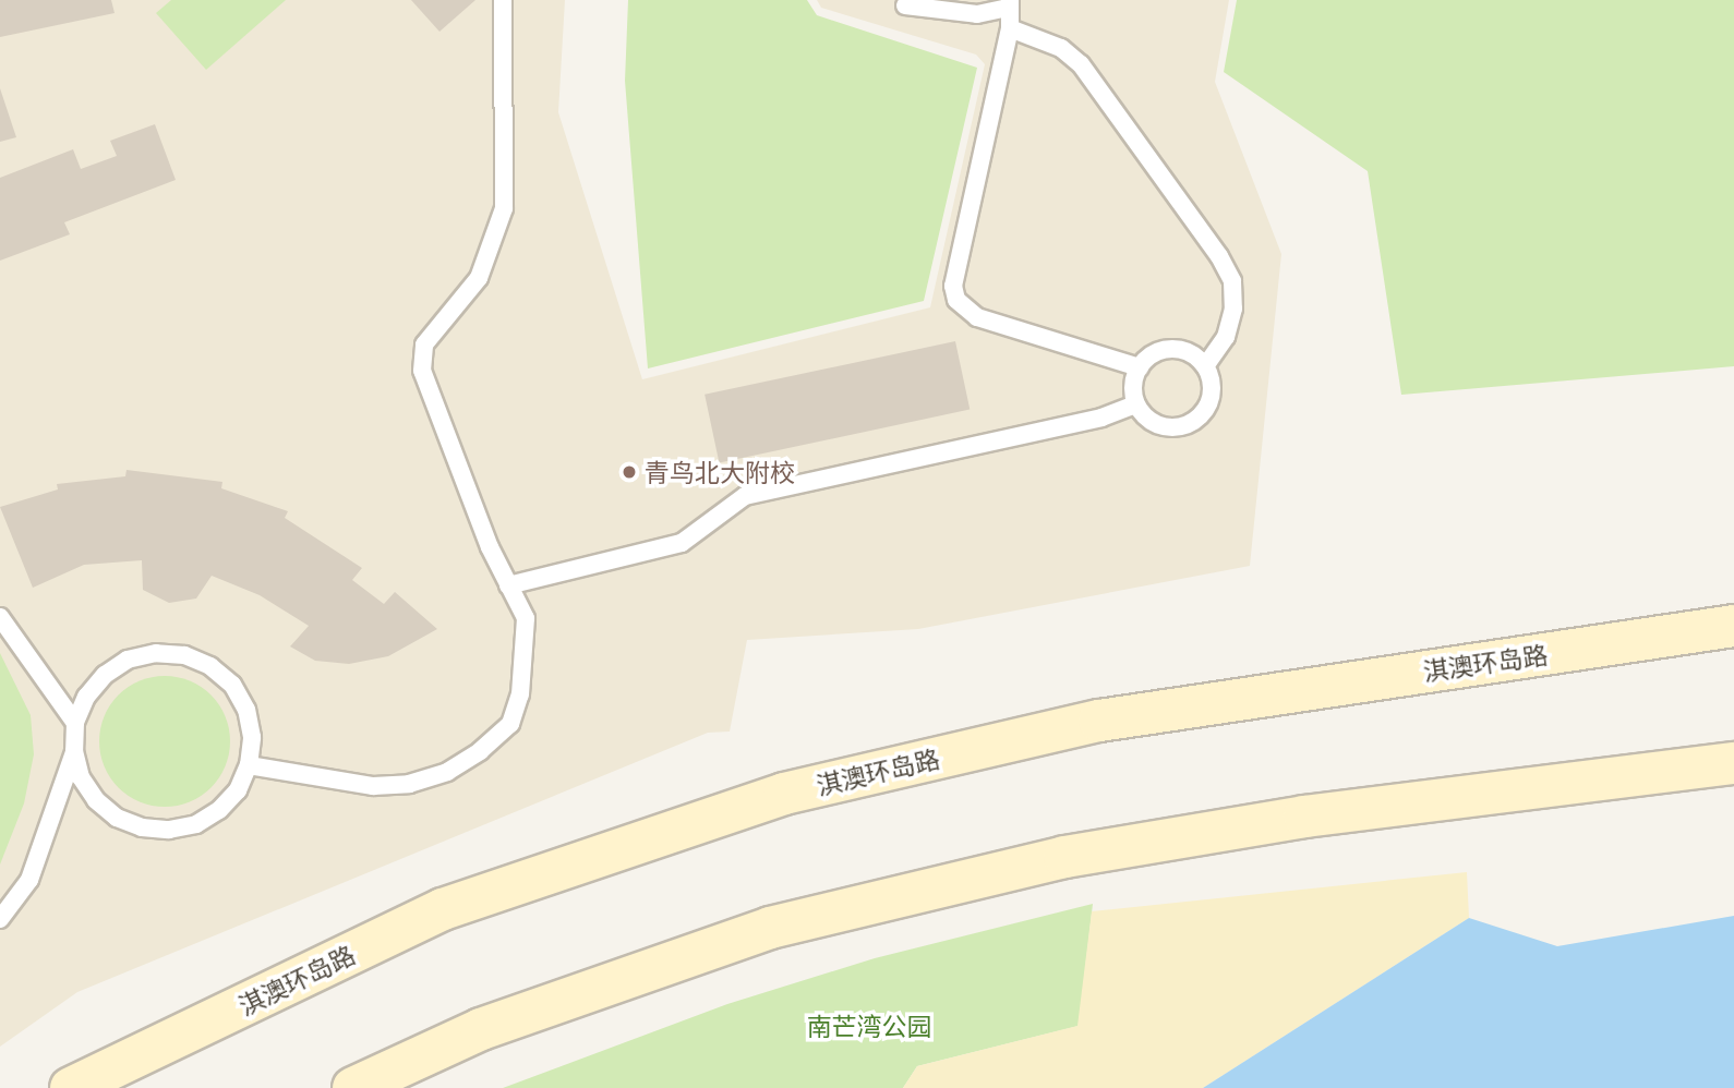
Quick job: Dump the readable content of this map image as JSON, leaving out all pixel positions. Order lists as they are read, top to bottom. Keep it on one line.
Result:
{"streets":{"main road":["淇澳环岛路"]},"parks":["南芒湾公园"],"places":["青鸟北大附校"]}
